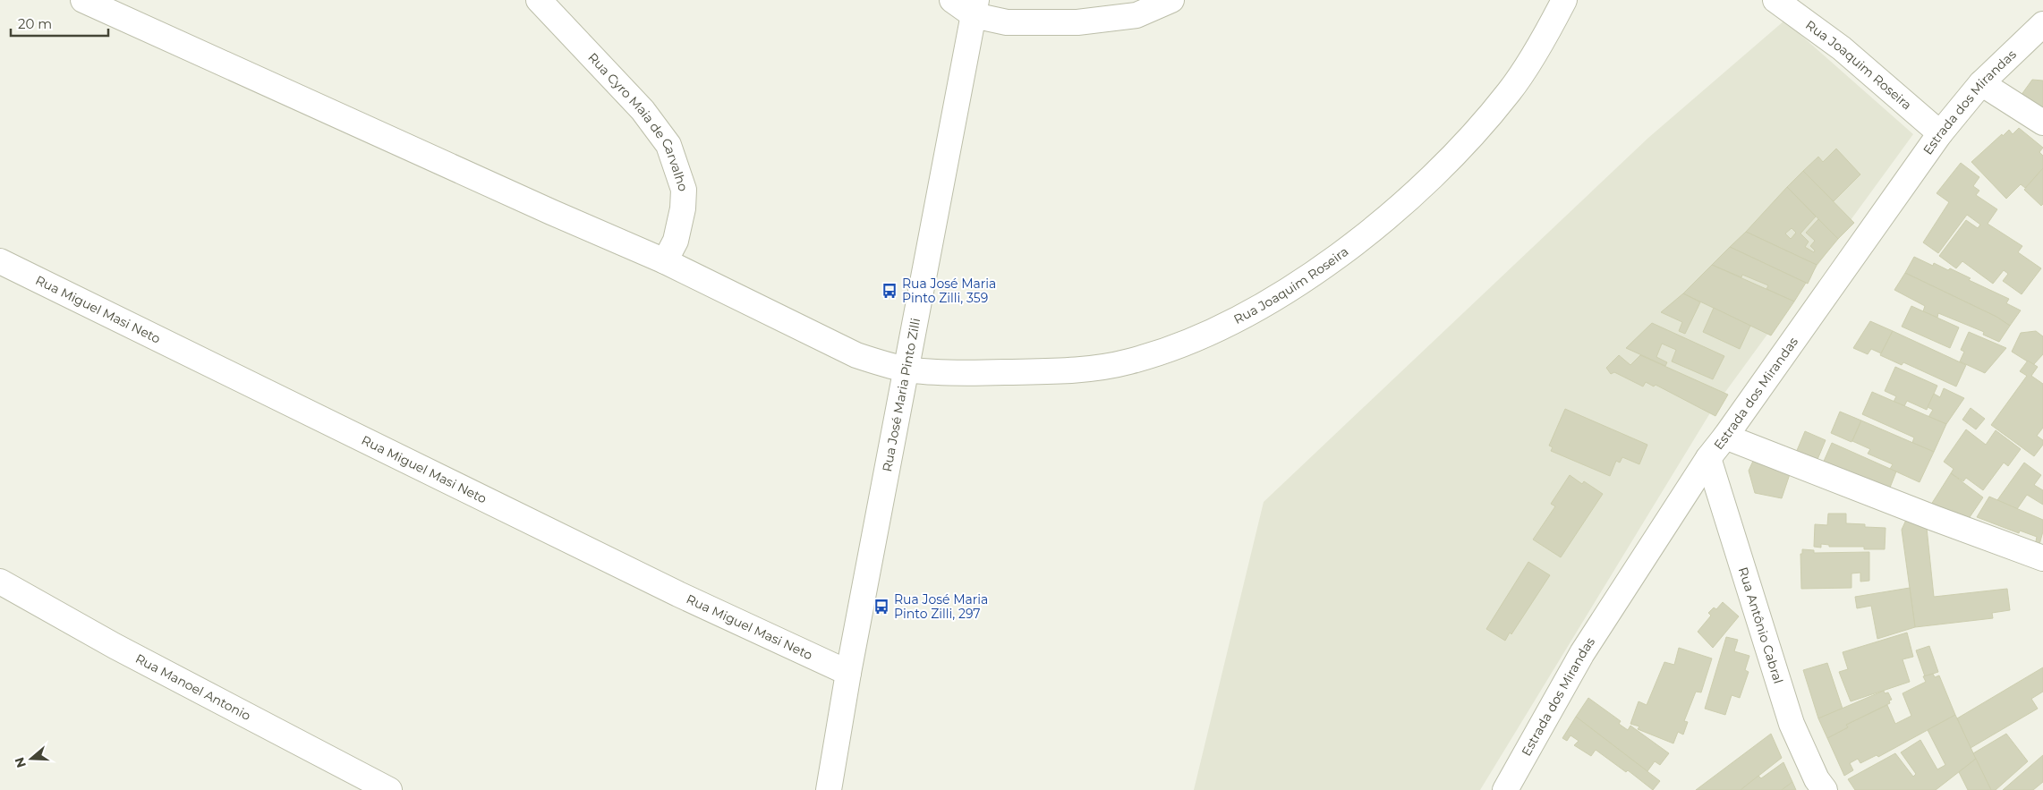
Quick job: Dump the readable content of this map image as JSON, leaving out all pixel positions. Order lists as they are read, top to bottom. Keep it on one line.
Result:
{"streets":{"street":["Rua Joaquim Roseira","Estrada dos Mirandas","Rua Cyro Maia de Carvalho","Rua Miguel Masi Neto","Rua José Maria Pinto Zilli","Rua Antônio Cabral","Rua Manoel Antonio"]},"crossings":[["Rua Joaquim Roseira","Estrada dos Mirandas"],["Rua Joaquim Roseira","Rua José Maria Pinto Zilli"],["Estrada dos Mirandas","Rua Antônio Cabral"],["Rua Miguel Masi Neto","Rua José Maria Pinto Zilli"]],"places":{"bus stop":["Rua José Maria Pinto Zilli, 359","Rua José Maria Pinto Zilli, 297"]},"scale_bar":"20 m","north":"left"}
